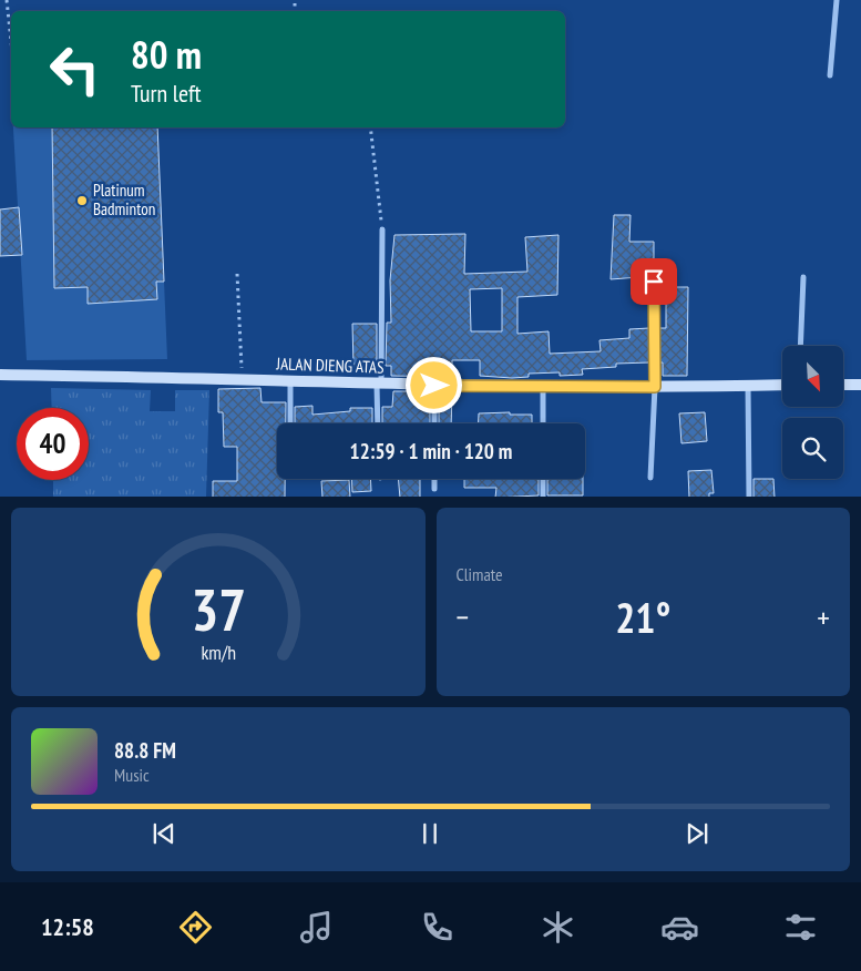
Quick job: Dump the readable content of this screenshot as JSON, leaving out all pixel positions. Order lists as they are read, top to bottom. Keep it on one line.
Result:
{"streets":{"street":["JALAN DIENG ATAS"]},"places":["Platinum Badminton"],"north":"bottom right","page":{"turn":["80 m","Turn left"],"limit":"40","trip":"12:59 · 1 min · 120 m","tile":"Climate","heat":["−","21°","+"],"song":["88.8 FM","Music"],"tabs":"12:58","gauge":["37","km/h"]}}
